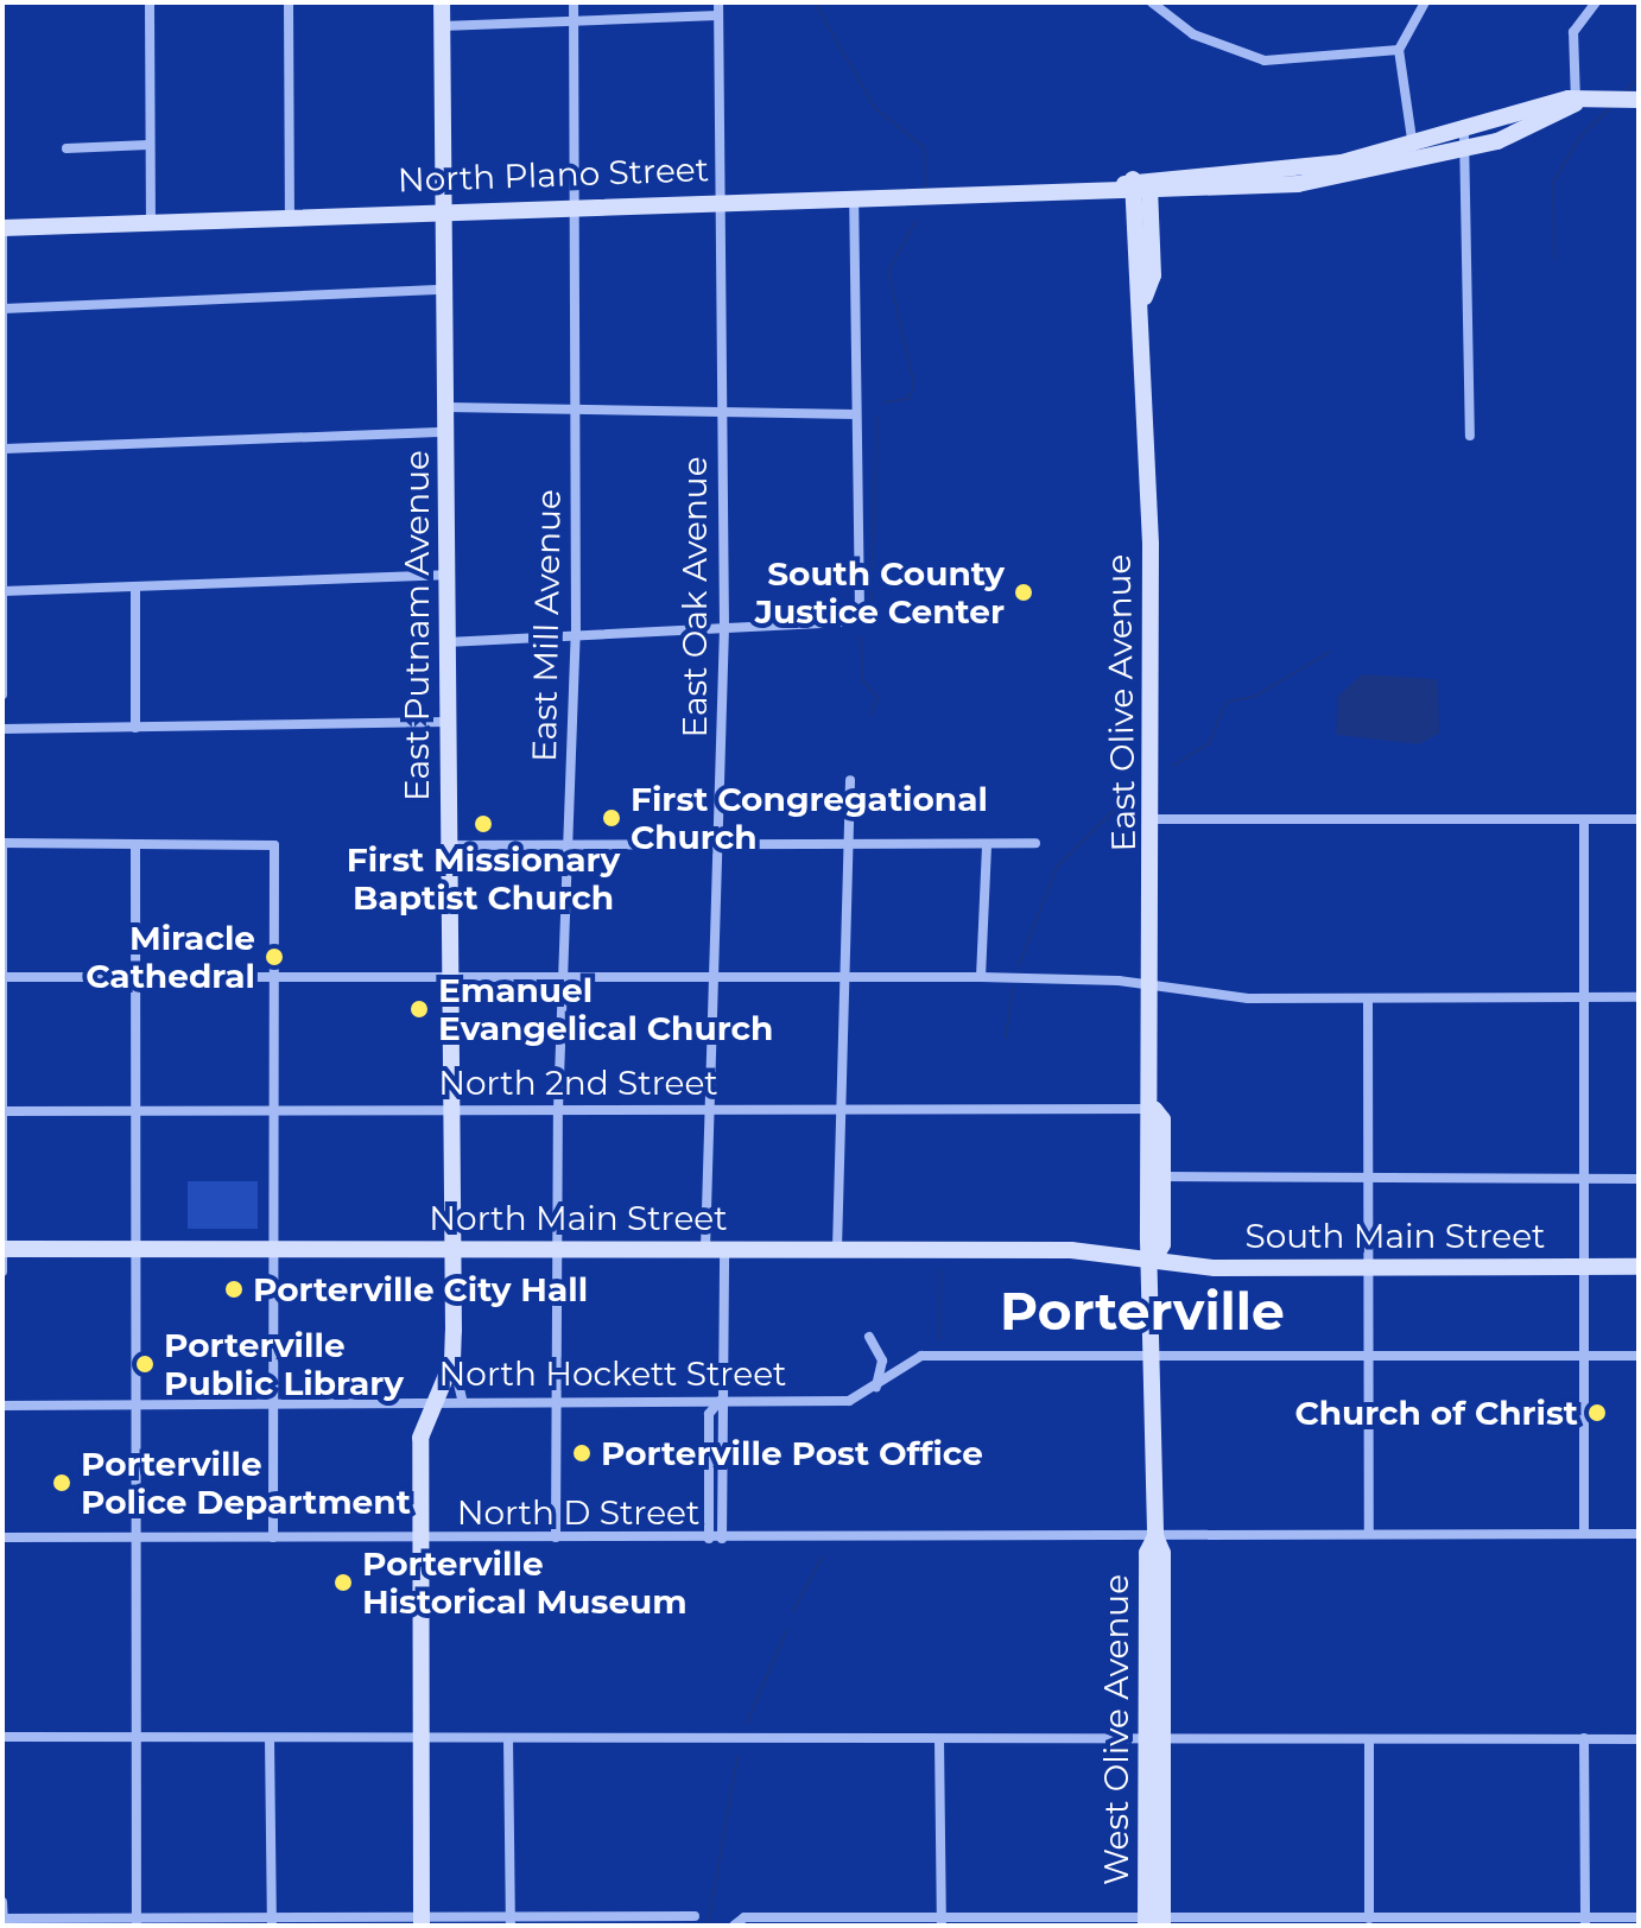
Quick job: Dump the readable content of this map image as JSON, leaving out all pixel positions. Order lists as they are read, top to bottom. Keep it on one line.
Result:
{"streets":{"main road":["North Plano Street","East Putnam Avenue","East Olive Avenue","North Main Street","South Main Street","West Olive Avenue"],"street":["East Oak Avenue","East Mill Avenue","North 2nd Street","North Hockett Street","North D Street"]},"crossings":[["North Plano Street","East Oak Avenue"],["North Plano Street","East Putnam Avenue"],["North Plano Street","East Mill Avenue"],["North Plano Street","East Olive Avenue"],["East Oak Avenue","North 2nd Street"],["East Oak Avenue","North Main Street"],["East Oak Avenue","North Hockett Street"],["East Putnam Avenue","North 2nd Street"],["East Putnam Avenue","North Main Street"],["East Mill Avenue","North 2nd Street"],["East Mill Avenue","North Main Street"],["East Mill Avenue","North Hockett Street"],["East Mill Avenue","North D Street"],["East Olive Avenue","North 2nd Street"],["East Olive Avenue","North Main Street"],["East Olive Avenue","South Main Street"],["East Olive Avenue","West Olive Avenue"],["North Main Street","South Main Street"],["North Main Street","West Olive Avenue"],["South Main Street","West Olive Avenue"],["North Hockett Street","West Olive Avenue"],["North D Street","West Olive Avenue"]],"districts":["Porterville"],"places":["South County Justice Center","First Congregational Church","First Missionary Baptist Church","Miracle Cathedral","Emanuel Evangelical Church","Porterville City Hall","Porterville Public Library","Church of Christ","Porterville Post Office","Porterville Police Department","Porterville Historical Museum"]}
